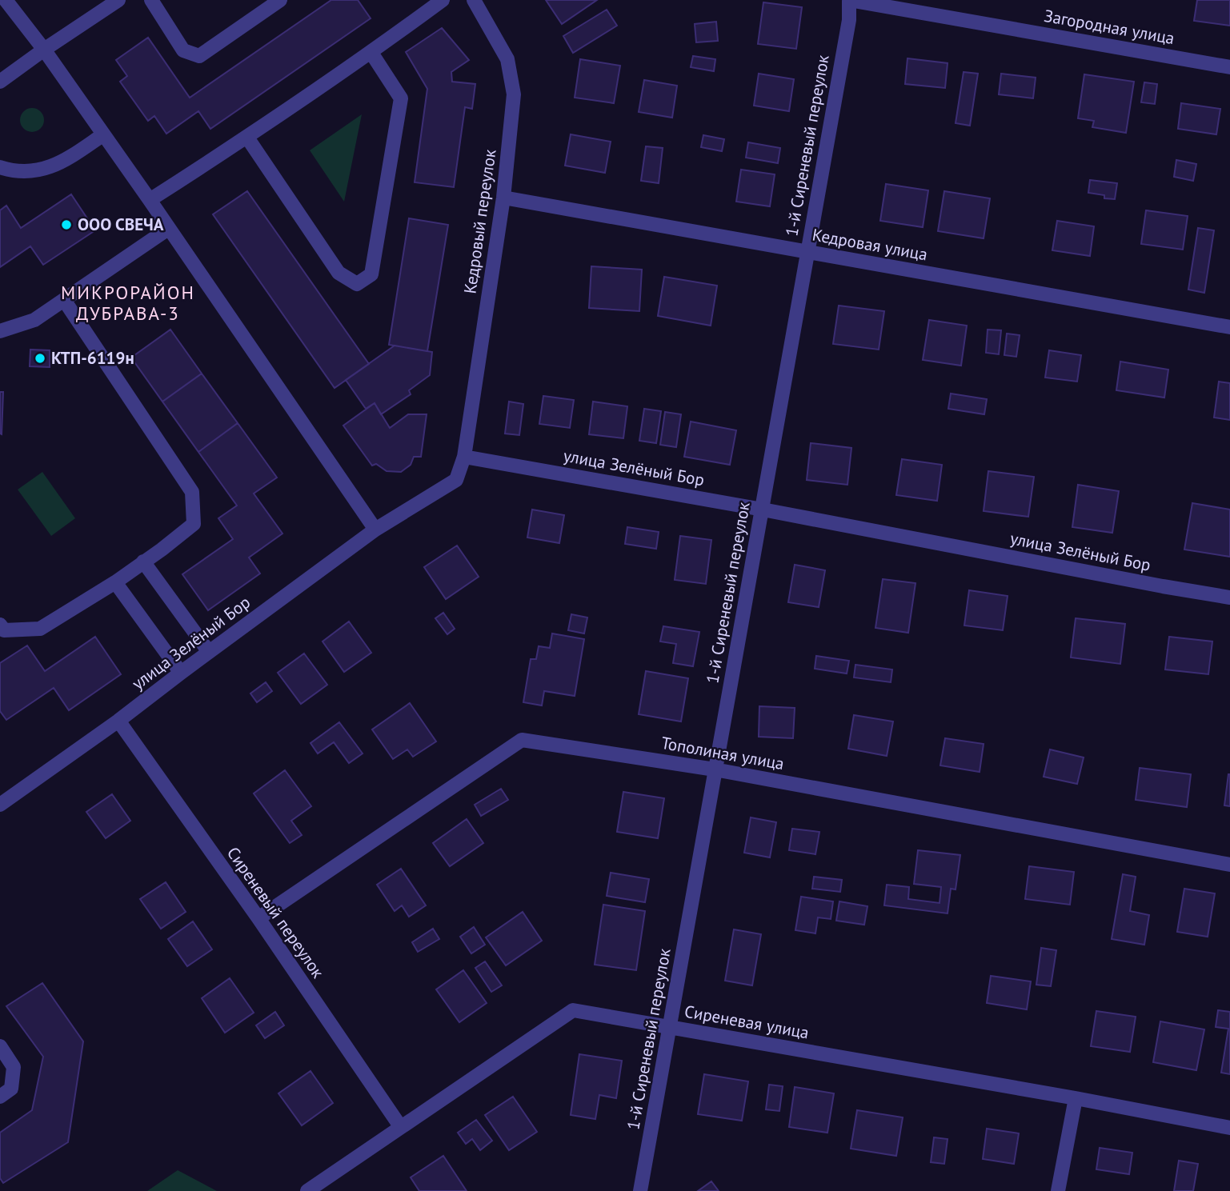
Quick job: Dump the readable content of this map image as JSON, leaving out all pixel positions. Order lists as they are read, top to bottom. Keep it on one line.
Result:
{"streets":{"street":["Загородная улица","1-й Сиреневый переулок","Кедровый переулок","Кедровая улица","улица Зелёный Бор","Тополиная улица","Сиреневый переулок","Сиреневая улица"]},"crossings":[["Загородная улица","1-й Сиреневый переулок"],["1-й Сиреневый переулок","Кедровая улица"],["1-й Сиреневый переулок","улица Зелёный Бор"],["1-й Сиреневый переулок","Тополиная улица"],["1-й Сиреневый переулок","Сиреневая улица"],["Кедровый переулок","Кедровая улица"],["Кедровый переулок","улица Зелёный Бор"],["улица Зелёный Бор","Сиреневый переулок"],["Тополиная улица","Сиреневый переулок"],["Сиреневый переулок","Сиреневая улица"]],"districts":["МИКРОРАЙОН ДУБРАВА-3"],"places":["ООО СВЕЧА","КТП-6119н"]}
